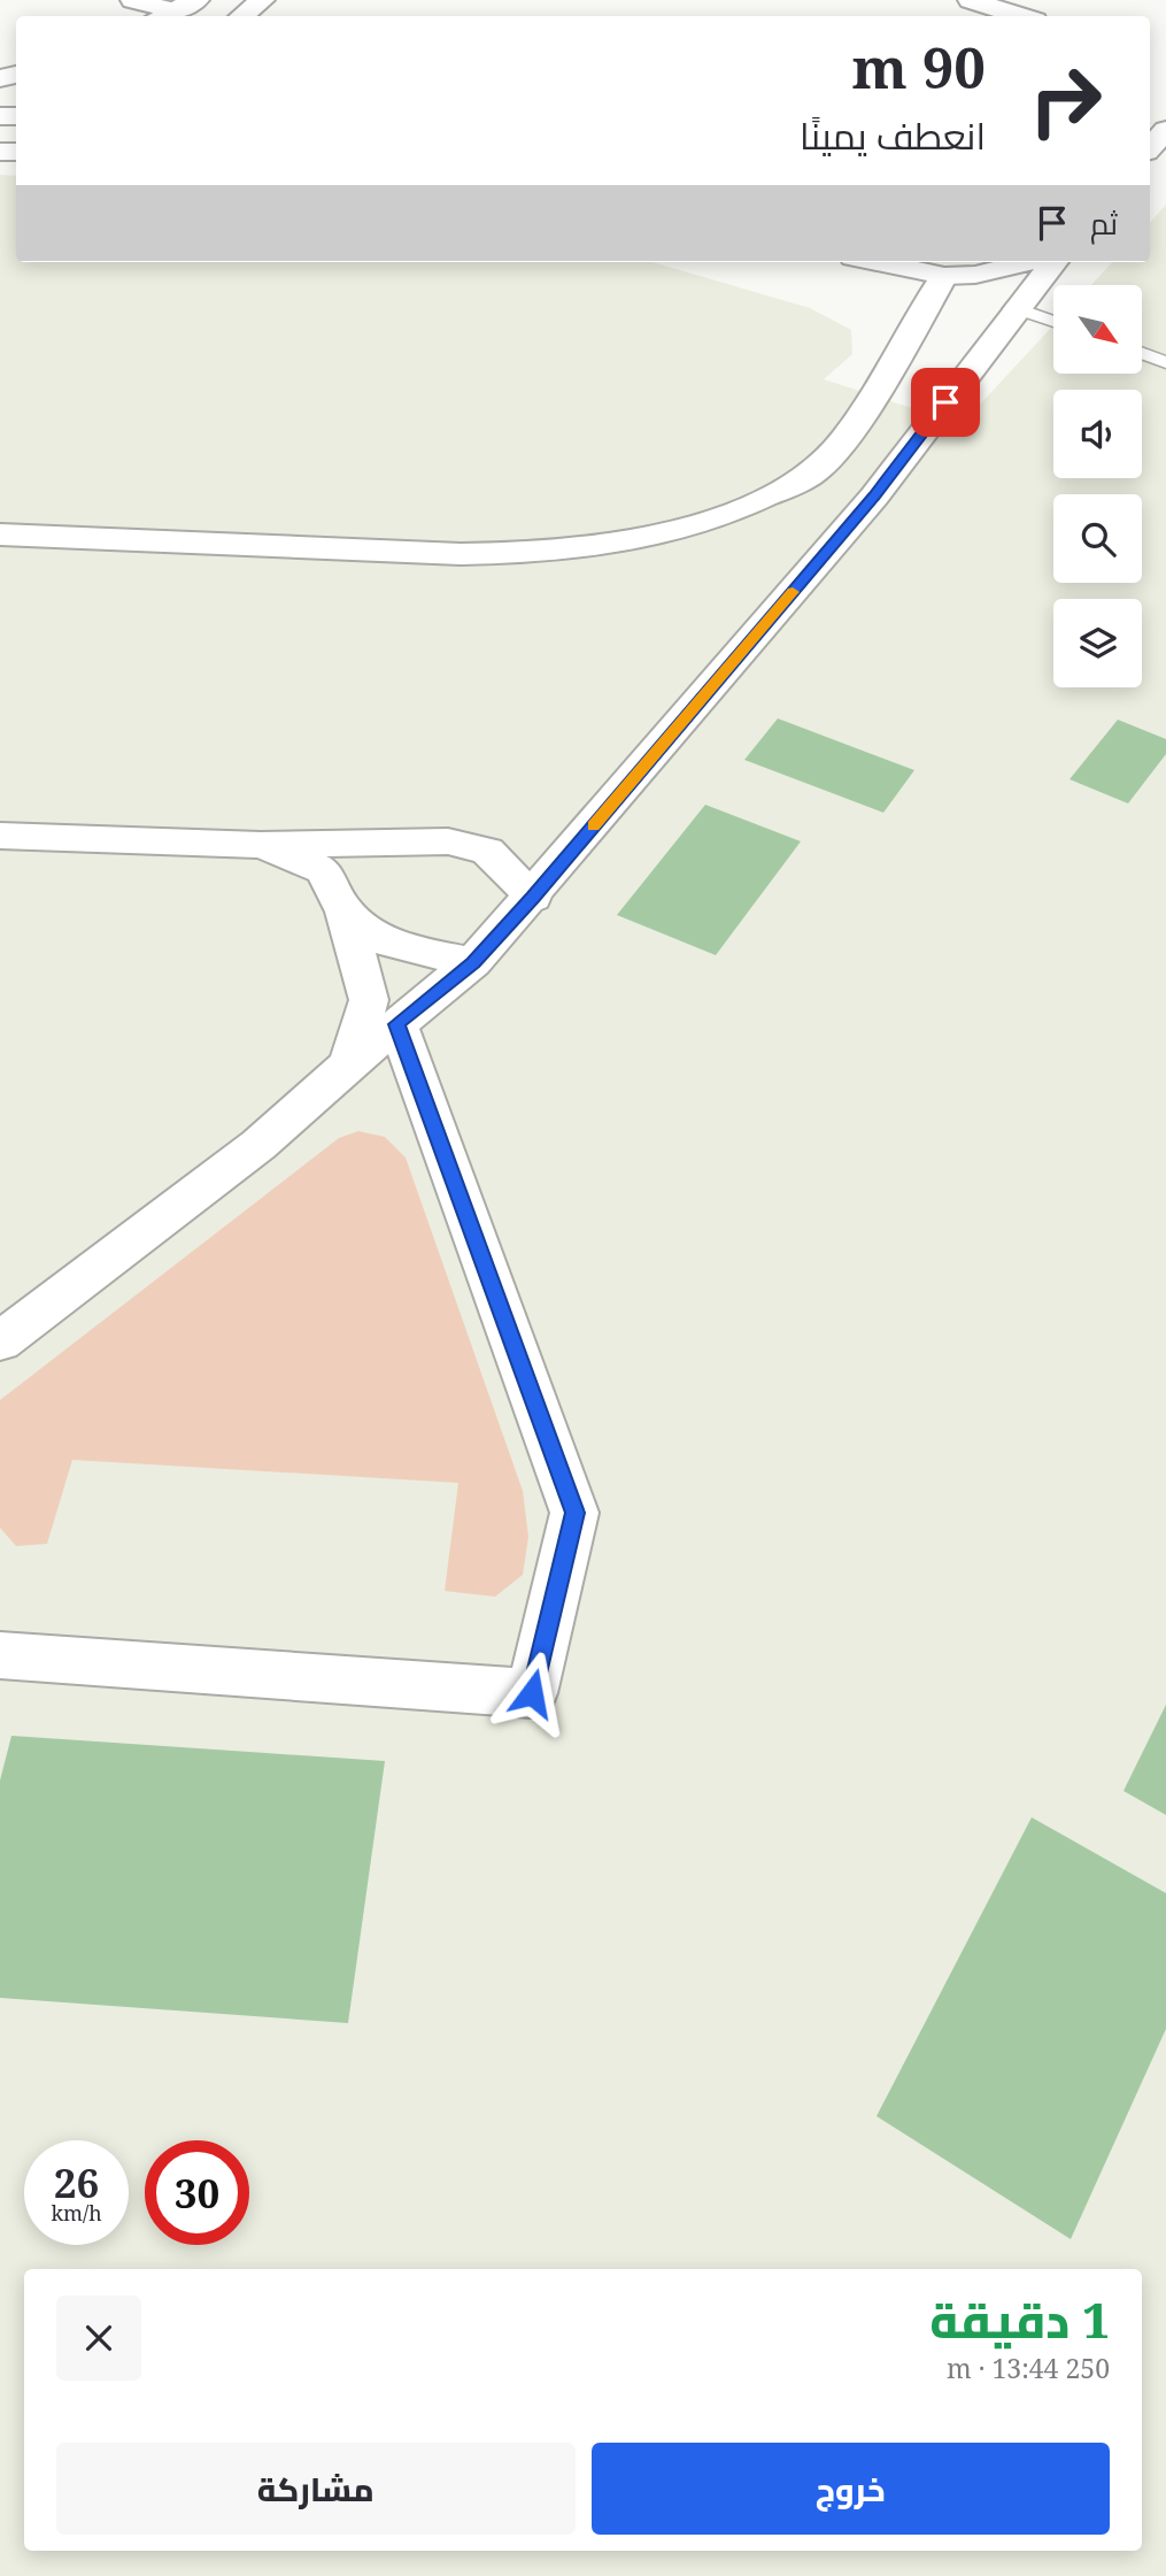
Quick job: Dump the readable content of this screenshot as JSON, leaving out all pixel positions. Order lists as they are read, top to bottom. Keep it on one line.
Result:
{"north":"bottom right","page":{"turn":["90 m","انعطف يمينًا"],"then":"ثم","speed":"26 km/h","limit":"30","heading":["1 دقيقة","250 m · 13:44"],"buttons":["خروج","مشاركة"]}}
